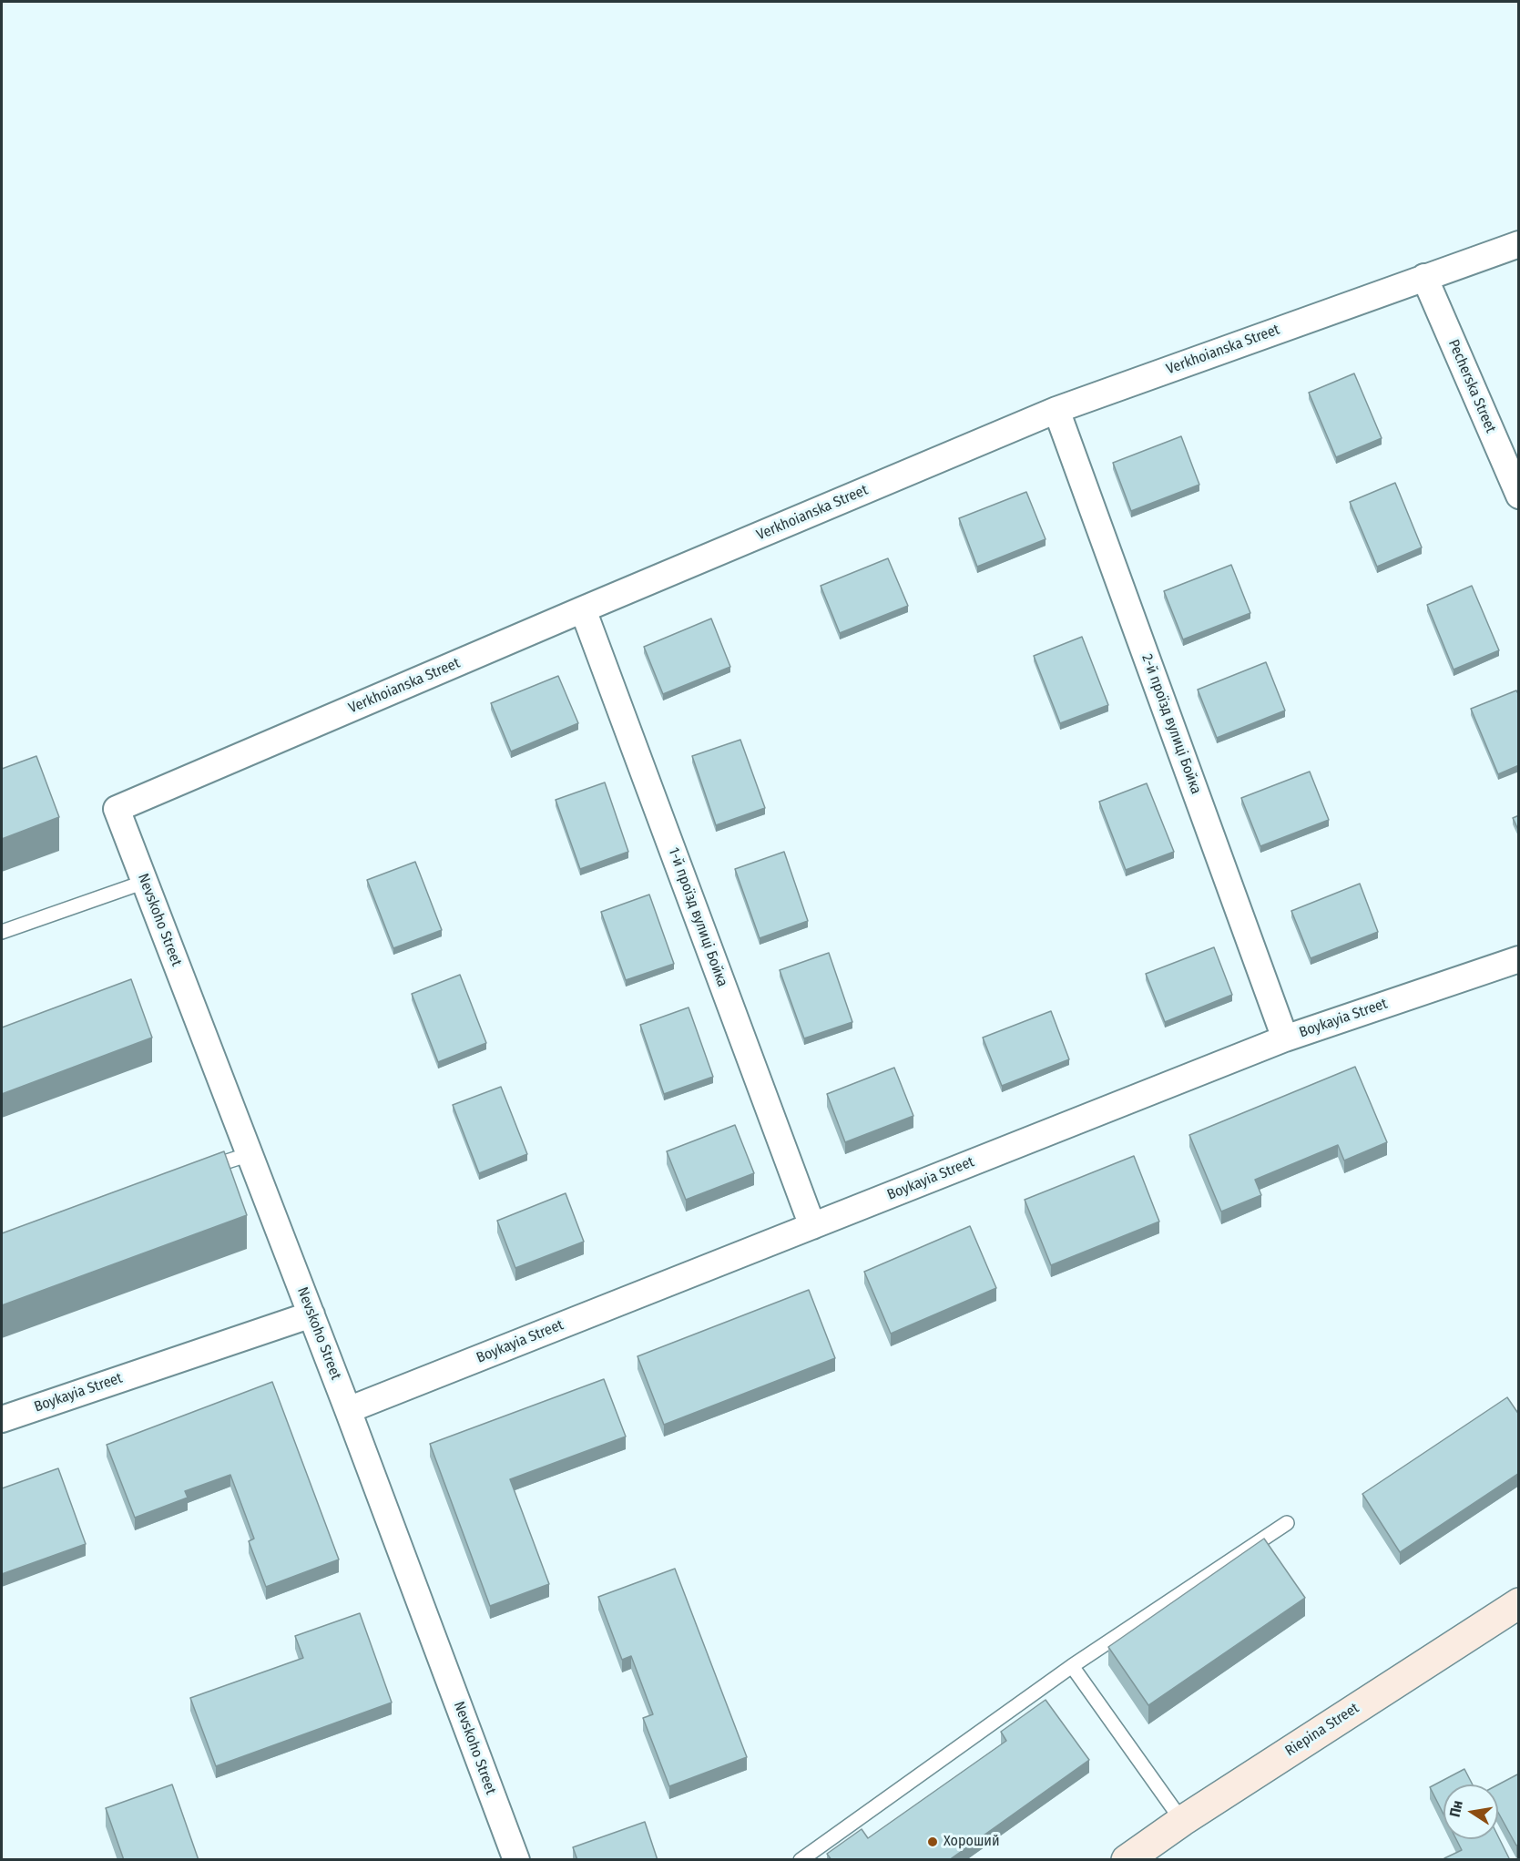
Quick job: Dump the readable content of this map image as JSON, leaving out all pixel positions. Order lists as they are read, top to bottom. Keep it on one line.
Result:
{"streets":{"street":["Verkhoianska Street","Pecherska Street","2-й проїзд вулиці Бойка","1-й проїзд вулиці Бойка","Nevskoho Street","Boykayia Street","Riepina Street"]},"crossings":[["Verkhoianska Street","Pecherska Street"],["Verkhoianska Street","2-й проїзд вулиці Бойка"],["Verkhoianska Street","1-й проїзд вулиці Бойка"],["Verkhoianska Street","Nevskoho Street"],["2-й проїзд вулиці Бойка","Boykayia Street"],["1-й проїзд вулиці Бойка","Boykayia Street"],["Nevskoho Street","Boykayia Street"]],"places":["Хороший"],"north":"left"}
